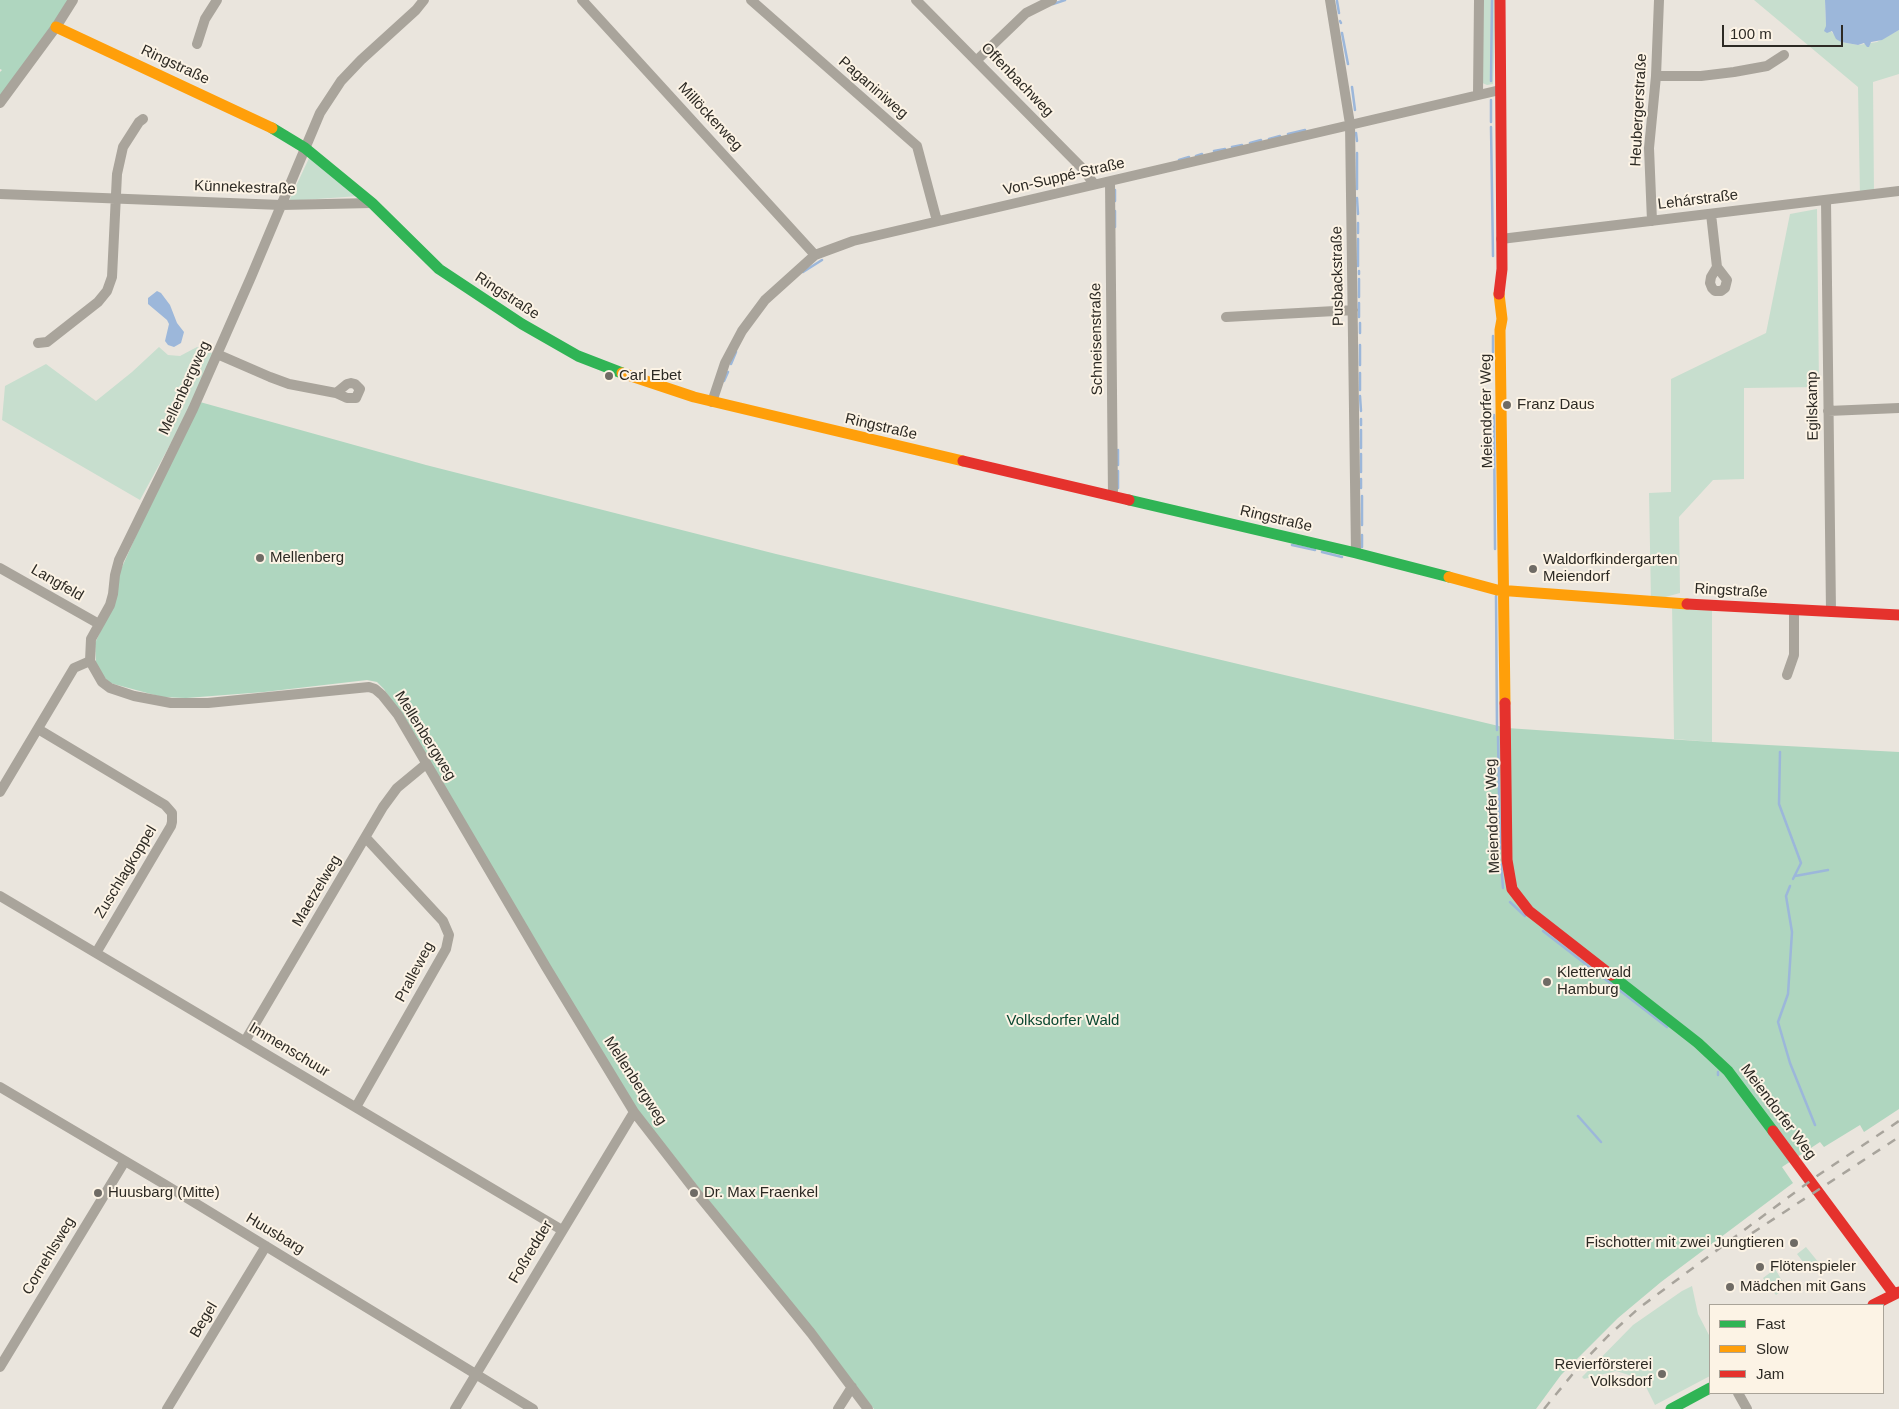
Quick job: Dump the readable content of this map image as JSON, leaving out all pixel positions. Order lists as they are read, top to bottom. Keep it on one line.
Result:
{"streets":{"street":["Ringstraße","Offenbachweg","Paganiniweg","Heubergerstraße","Millöckerweg","Von-Suppé-Straße","Künnekestraße","Lehárstraße","Pusbackstraße","Schneisenstraße","Mellenbergweg","Egilskamp","Meiendorfer Weg","Langfeld","Zuschlagkoppel","Maetzelweg","Pralleweg","Immenschuur","Huusbarg","Foßredder","Cornehlsweg","Begel"]},"crossings":[["Ringstraße","Von-Suppé-Straße"],["Ringstraße","Künnekestraße"],["Ringstraße","Pusbackstraße"],["Ringstraße","Schneisenstraße"],["Ringstraße","Mellenbergweg"],["Ringstraße","Egilskamp"],["Ringstraße","Meiendorfer Weg"],["Offenbachweg","Von-Suppé-Straße"],["Paganiniweg","Von-Suppé-Straße"],["Heubergerstraße","Lehárstraße"],["Millöckerweg","Von-Suppé-Straße"],["Von-Suppé-Straße","Pusbackstraße"],["Von-Suppé-Straße","Schneisenstraße"],["Von-Suppé-Straße","Meiendorfer Weg"],["Künnekestraße","Mellenbergweg"],["Lehárstraße","Egilskamp"],["Lehárstraße","Meiendorfer Weg"],["Mellenbergweg","Langfeld"],["Mellenbergweg","Maetzelweg"],["Mellenbergweg","Foßredder"],["Zuschlagkoppel","Immenschuur"],["Maetzelweg","Pralleweg"],["Maetzelweg","Immenschuur"],["Pralleweg","Immenschuur"],["Immenschuur","Foßredder"],["Huusbarg","Foßredder"],["Huusbarg","Cornehlsweg"],["Huusbarg","Begel"]],"parks":["Volksdorfer Wald"],"places":["Carl Ebet","Franz Daus","Mellenberg","Waldorfkindergarten Meiendorf","Kletterwald Hamburg","Huusbarg (Mitte)","Dr. Max Fraenkel","Fischotter mit zwei Jungtieren","Flötenspieler","Mädchen mit Gans","Revierförsterei Volksdorf"],"legend":["Fast","Slow","Jam"],"scale_bar":"100 m"}
